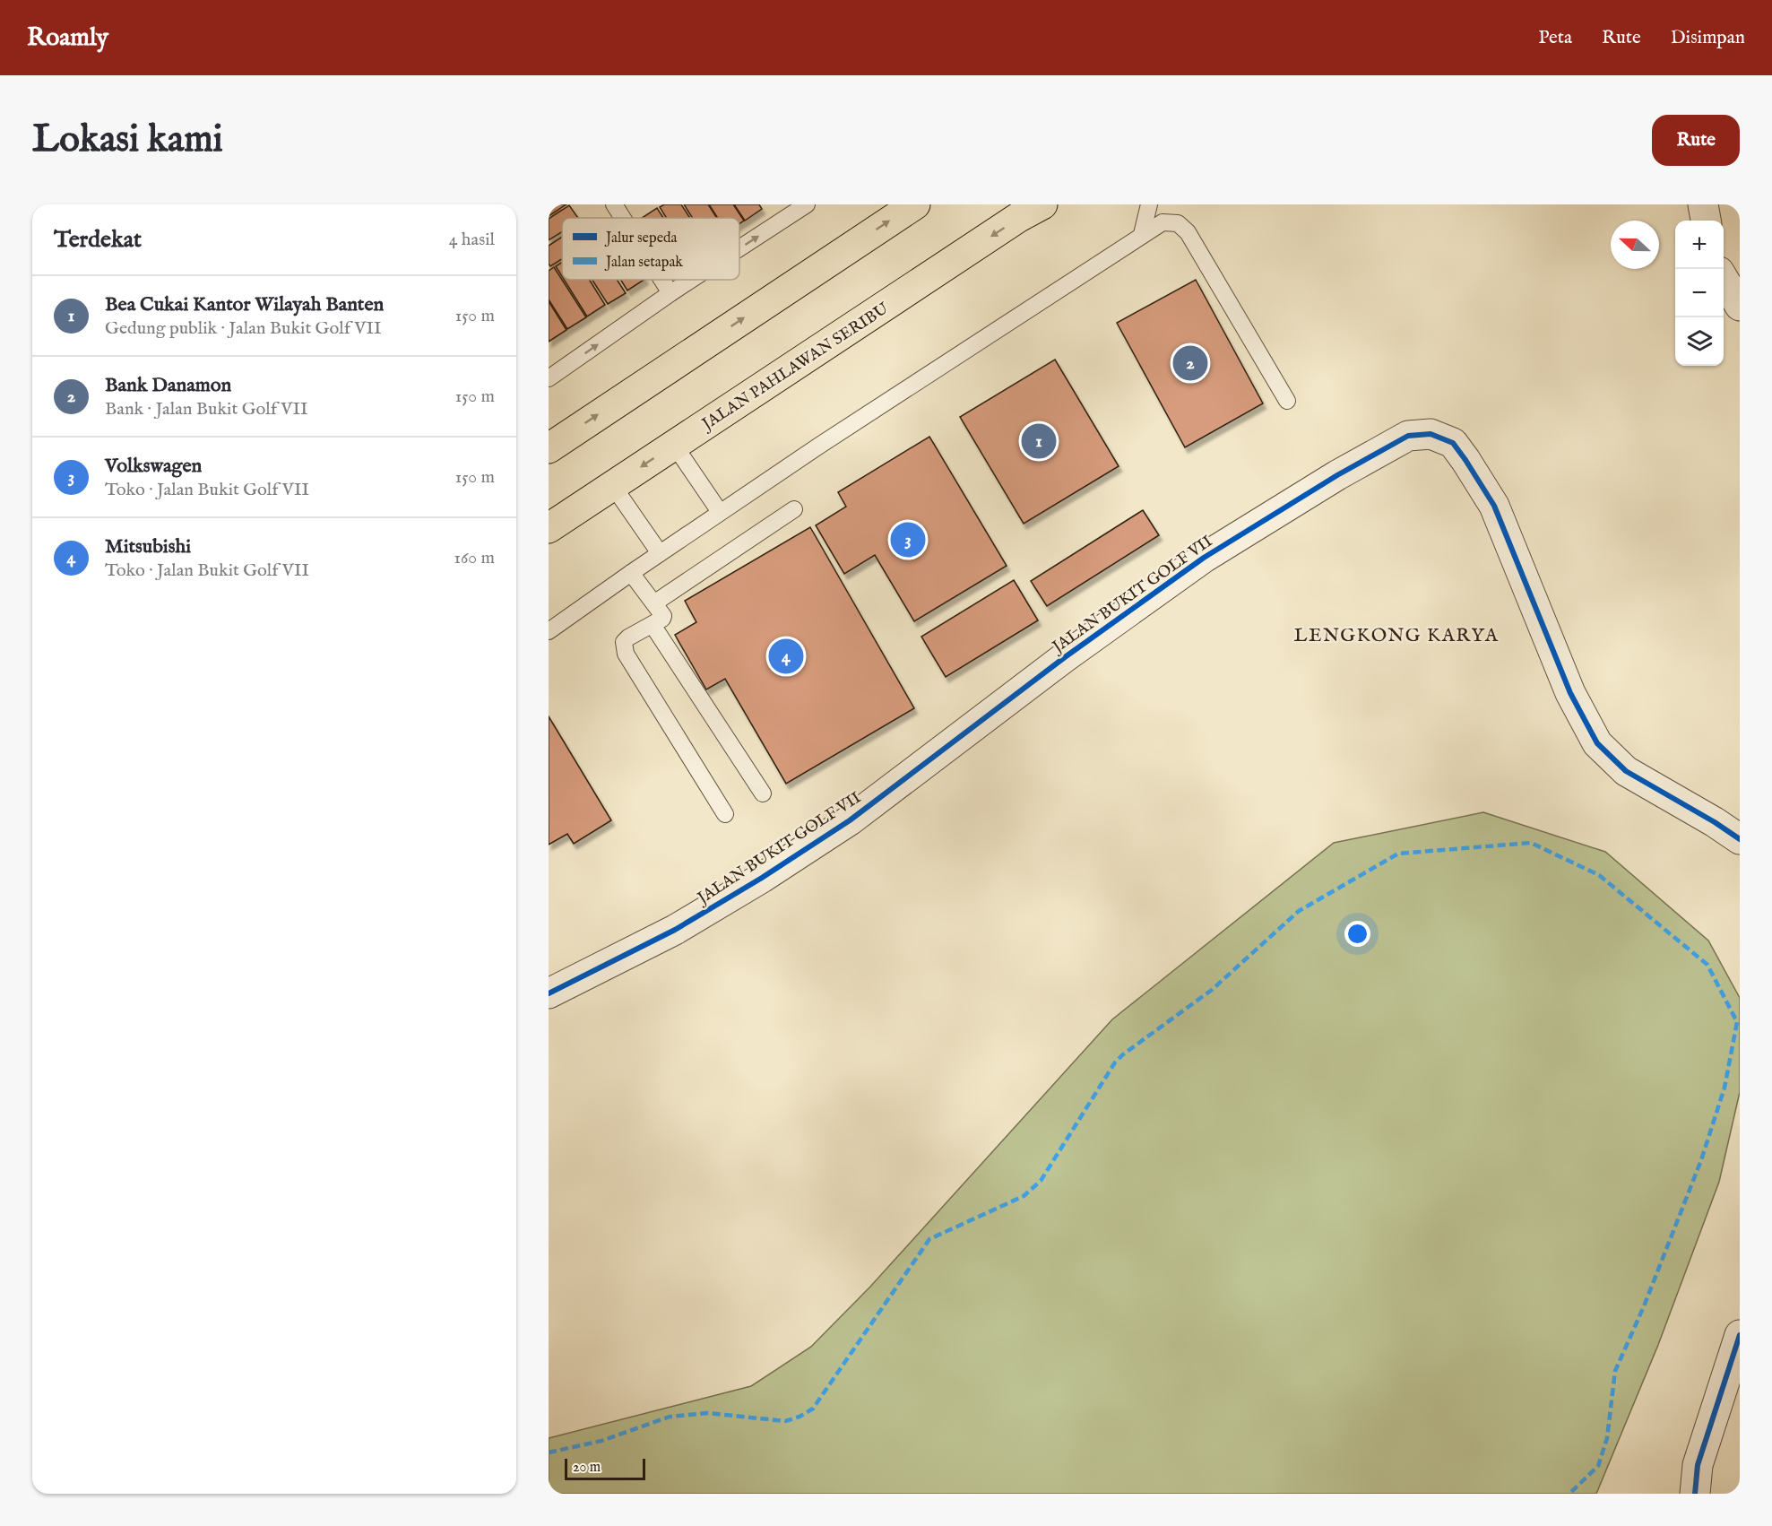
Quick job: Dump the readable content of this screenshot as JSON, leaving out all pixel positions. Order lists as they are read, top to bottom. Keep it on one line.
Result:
{"streets":{"main road":["JALAN PAHLAWAN SERIBU"],"street":["JALAN BUKIT GOLF VII"]},"districts":["LENGKONG KARYA"],"legend":["Jalur sepeda","Jalan setapak"],"scale_bar":"20 m","north":"left","page":{"header":"Roamly","nav":["Peta","Rute","Disimpan"],"buttons":"Rute","title":"Lokasi kami","heading":["Terdekat","4 hasil"],"map_buttons":["+","−"],"list":[{"mark":"1","name":"Bea Cukai Kantor Wilayah Banten","note":"Gedung publik · Jalan Bukit Golf VII","value":"150 m"},{"mark":"2","name":"Bank Danamon","note":"Bank · Jalan Bukit Golf VII","value":"150 m"},{"mark":"3","name":"Volkswagen","note":"Toko · Jalan Bukit Golf VII","value":"150 m"},{"mark":"4","name":"Mitsubishi","note":"Toko · Jalan Bukit Golf VII","value":"160 m"}],"pins":["2","1","3","4"],"scale":"20 m"}}
